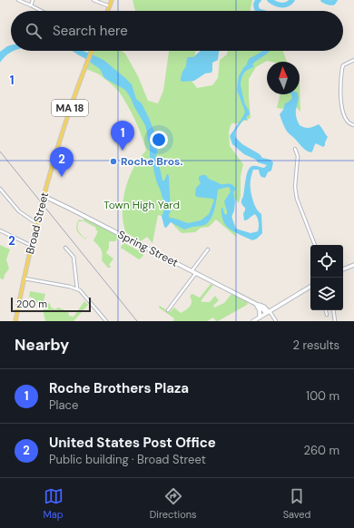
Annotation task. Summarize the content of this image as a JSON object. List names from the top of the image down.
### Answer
{
  "streets": {
    "main road": ["MA 18", "Broad Street"],
    "street": ["Spring Street"]
  },
  "crossings": [
    ["Broad Street", "Spring Street"]
  ],
  "parks": ["Town High Yard"],
  "places": ["Roche Bros."],
  "scale_bar": "200 m",
  "north": "top",
  "page": {
    "search": "Search here",
    "pins": ["1", "2"],
    "scale": "200 m",
    "heading": ["Nearby", "2 results"],
    "list": [
      {
        "mark": "1",
        "name": "Roche Brothers Plaza",
        "note": "Place",
        "value": "100 m"
      },
      {
        "mark": "2",
        "name": "United States Post Office",
        "note": "Public building · Broad Street",
        "value": "260 m"
      }
    ],
    "nav": ["Map", "Directions", "Saved"]
  },
  "grid": {
    "rows": ["1", "2"]
  }
}
